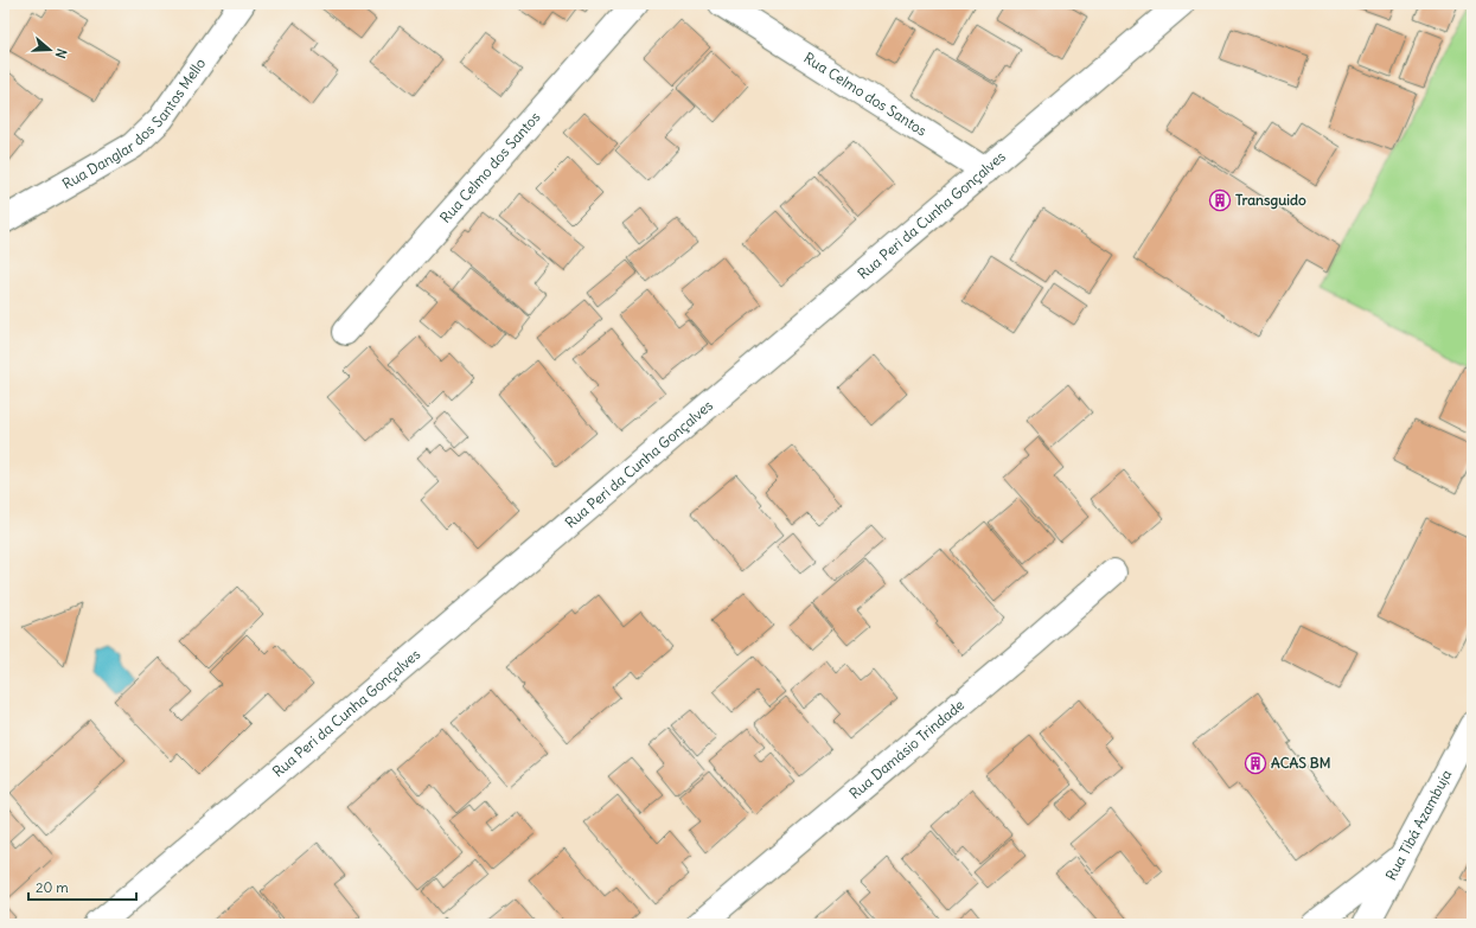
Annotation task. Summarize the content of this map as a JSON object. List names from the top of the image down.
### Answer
{
  "streets": {
    "street": [
      "Rua Celmo dos Santos",
      "Rua Danglar dos Santos Mello",
      "Rua Peri da Cunha Gonçalves",
      "Rua Damásio Trindade",
      "Rua Tibá Azambuja"
    ]
  },
  "crossings": [
    ["Rua Celmo dos Santos", "Rua Peri da Cunha Gonçalves"]
  ],
  "places": {
    "building": ["Transguido", "ACAS BM"]
  },
  "scale_bar": "20 m",
  "north": "right"
}
